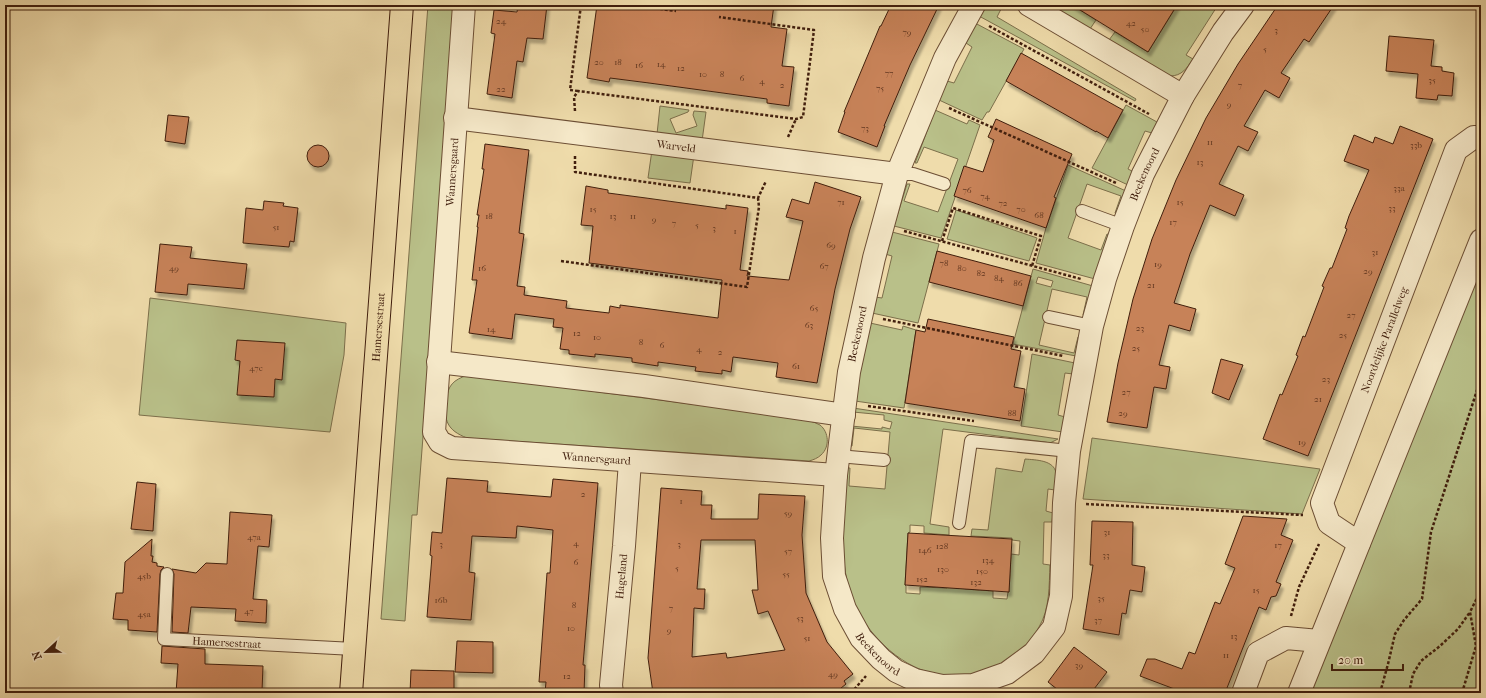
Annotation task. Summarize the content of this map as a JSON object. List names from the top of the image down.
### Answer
{
  "streets": {
    "main road": ["Hamersestraat"],
    "street": [
      "Warveld",
      "Wannersgaard",
      "Beekenoord",
      "Noordelijke Parallelweg",
      "Hageland"
    ]
  },
  "crossings": [
    ["Warveld", "Wannersgaard"],
    ["Warveld", "Beekenoord"],
    ["Wannersgaard", "Beekenoord"],
    ["Wannersgaard", "Hageland"]
  ],
  "house_numbers": [
    "24",
    "42",
    "50",
    "3",
    "79",
    "5",
    "20",
    "18",
    "14",
    "16",
    "12",
    "77",
    "10",
    "8",
    "6",
    "35",
    "4",
    "2",
    "7",
    "75",
    "22",
    "9",
    "73",
    "11",
    "33b",
    "13",
    "33a",
    "76",
    "74",
    "71",
    "15",
    "72",
    "33",
    "15",
    "70",
    "68",
    "18",
    "13",
    "11",
    "9",
    "17",
    "7",
    "5",
    "51",
    "3",
    "1",
    "69",
    "31",
    "78",
    "19",
    "67",
    "49",
    "16",
    "80",
    "29",
    "82",
    "84",
    "86",
    "21",
    "65",
    "27",
    "63",
    "23",
    "14",
    "12",
    "25",
    "10",
    "8",
    "6",
    "25",
    "4",
    "2",
    "61",
    "47c",
    "23",
    "27",
    "21",
    "88",
    "29",
    "19",
    "2",
    "1",
    "59",
    "31",
    "47a",
    "4",
    "3",
    "3",
    "17",
    "128",
    "146",
    "57",
    "33",
    "134",
    "6",
    "5",
    "130",
    "150",
    "55",
    "45b",
    "152",
    "132",
    "15",
    "35",
    "16b",
    "8",
    "7",
    "47",
    "45a",
    "53",
    "37",
    "10",
    "9",
    "13",
    "51",
    "11",
    "39",
    "49",
    "12"
  ],
  "scale_bar": "20 m",
  "north": "left"
}
